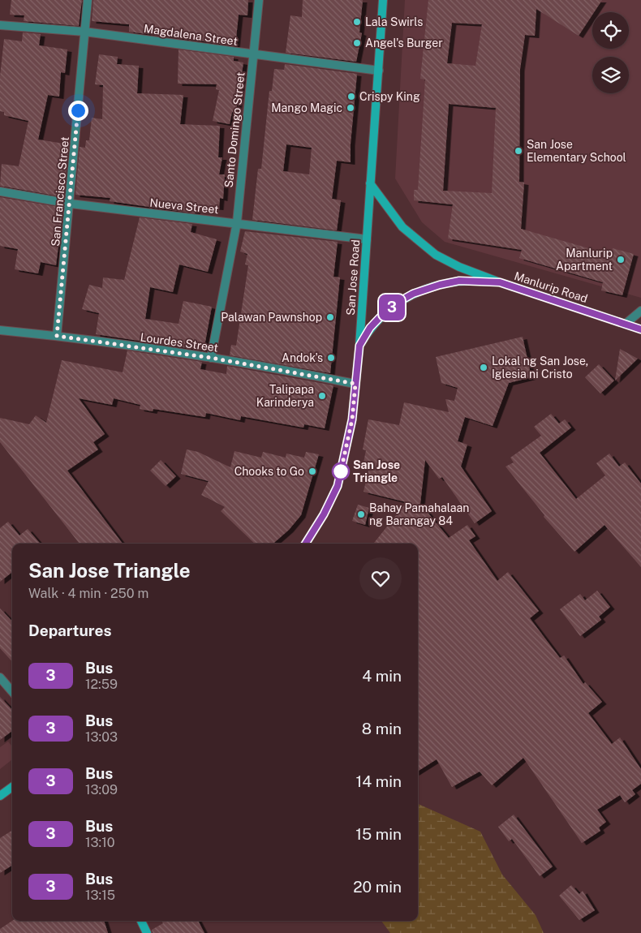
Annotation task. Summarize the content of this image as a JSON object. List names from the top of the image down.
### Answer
{
  "streets": {
    "main road": ["San Jose Road", "Manlurip Road"],
    "street": [
      "Magdalena Street",
      "Santo Domingo Street",
      "San Francisco Street",
      "Nueva Street",
      "Lourdes Street"
    ]
  },
  "crossings": [
    ["Magdalena Street", "Santo Domingo Street"],
    ["Magdalena Street", "San Francisco Street"],
    ["Magdalena Street", "San Jose Road"],
    ["Santo Domingo Street", "Nueva Street"],
    ["Santo Domingo Street", "Lourdes Street"],
    ["San Francisco Street", "Nueva Street"],
    ["San Francisco Street", "Lourdes Street"],
    ["Nueva Street", "San Jose Road"],
    ["San Jose Road", "Manlurip Road"],
    ["San Jose Road", "Lourdes Street"]
  ],
  "places": [
    "Lala Swirls",
    "Angel's Burger",
    "Crispy King",
    "Mango Magic",
    "San Jose Elementary School",
    "Manlurip Apartment",
    "Palawan Pawnshop",
    "Andok's",
    "Lokal ng San Jose, Iglesia ni Cristo",
    "Talipapa Karinderya",
    "Chooks to Go",
    "San Jose Triangle",
    "Bahay Pamahalaan ng Barangay 84"
  ],
  "lines": ["bus line 3"],
  "page": {
    "on_map": "3",
    "heading": [
      ["San Jose Triangle", "Walk · 4 min · 250 m"],
      "Departures"
    ],
    "list": [
      {
        "mark": "3",
        "name": "Bus",
        "note": "12:59",
        "value": "4 min"
      },
      {
        "mark": "3",
        "name": "Bus",
        "note": "13:03",
        "value": "8 min"
      },
      {
        "mark": "3",
        "name": "Bus",
        "note": "13:09",
        "value": "14 min"
      },
      {
        "mark": "3",
        "name": "Bus",
        "note": "13:10",
        "value": "15 min"
      },
      {
        "mark": "3",
        "name": "Bus",
        "note": "13:15",
        "value": "20 min"
      }
    ]
  }
}
